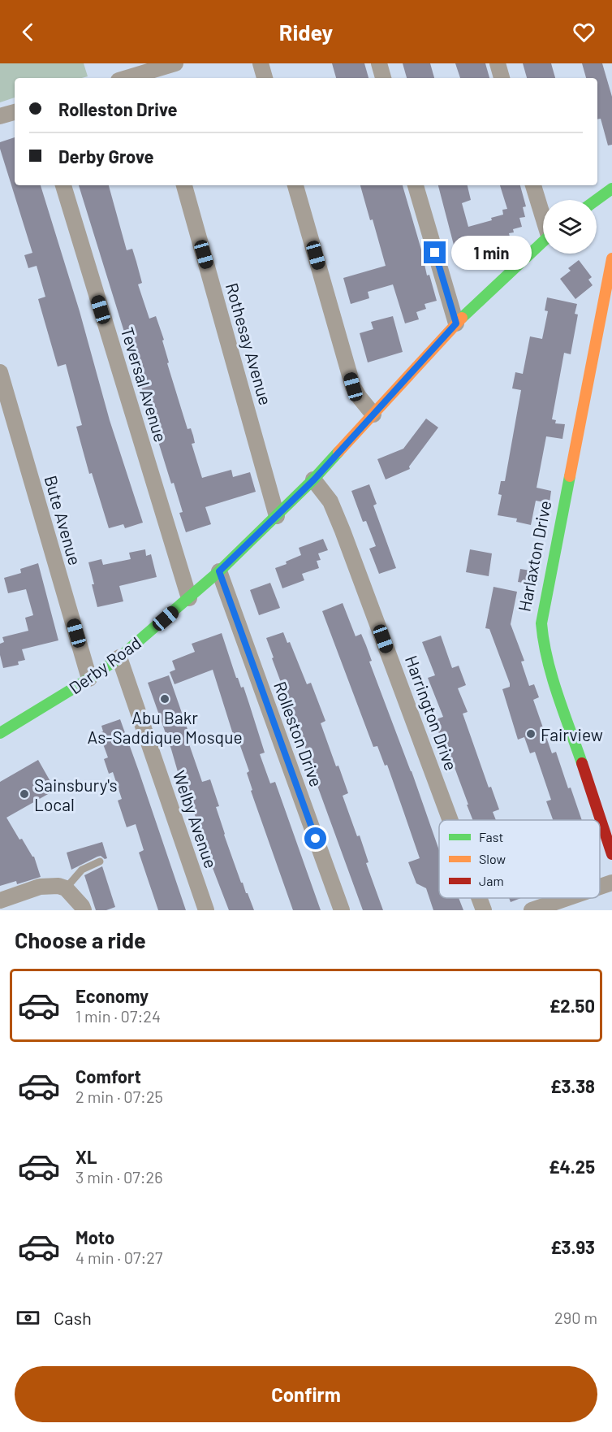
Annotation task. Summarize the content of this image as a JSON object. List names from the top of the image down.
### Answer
{
  "streets": {
    "main road": ["Harlaxton Drive", "Derby Road"],
    "street": [
      "Rothesay Avenue",
      "Teversal Avenue",
      "Bute Avenue",
      "Harrington Drive",
      "Rolleston Drive",
      "Welby Avenue"
    ]
  },
  "crossings": [
    ["Rothesay Avenue", "Derby Road"],
    ["Teversal Avenue", "Derby Road"],
    ["Bute Avenue", "Derby Road"],
    ["Derby Road", "Harrington Drive"],
    ["Derby Road", "Rolleston Drive"],
    ["Derby Road", "Welby Avenue"]
  ],
  "places": ["Abu Bakr As-Saddique Mosque", "Fairview", "Sainsbury's Local"],
  "legend": ["Fast", "Slow", "Jam"],
  "page": {
    "header": "Ridey",
    "banner": ["Rolleston Drive", "Derby Grove"],
    "bubble": "1 min",
    "heading": "Choose a ride",
    "list": [
      {
        "name": "Economy",
        "note": "1 min · 07:24",
        "value": "£2.50"
      },
      {
        "name": "Comfort",
        "note": "2 min · 07:25",
        "value": "£3.38"
      },
      {
        "name": "XL",
        "note": "3 min · 07:26",
        "value": "£4.25"
      },
      {
        "name": "Moto",
        "note": "4 min · 07:27",
        "value": "£3.93"
      }
    ],
    "pay": ["Cash", "290 m"],
    "buttons": "Confirm"
  }
}
